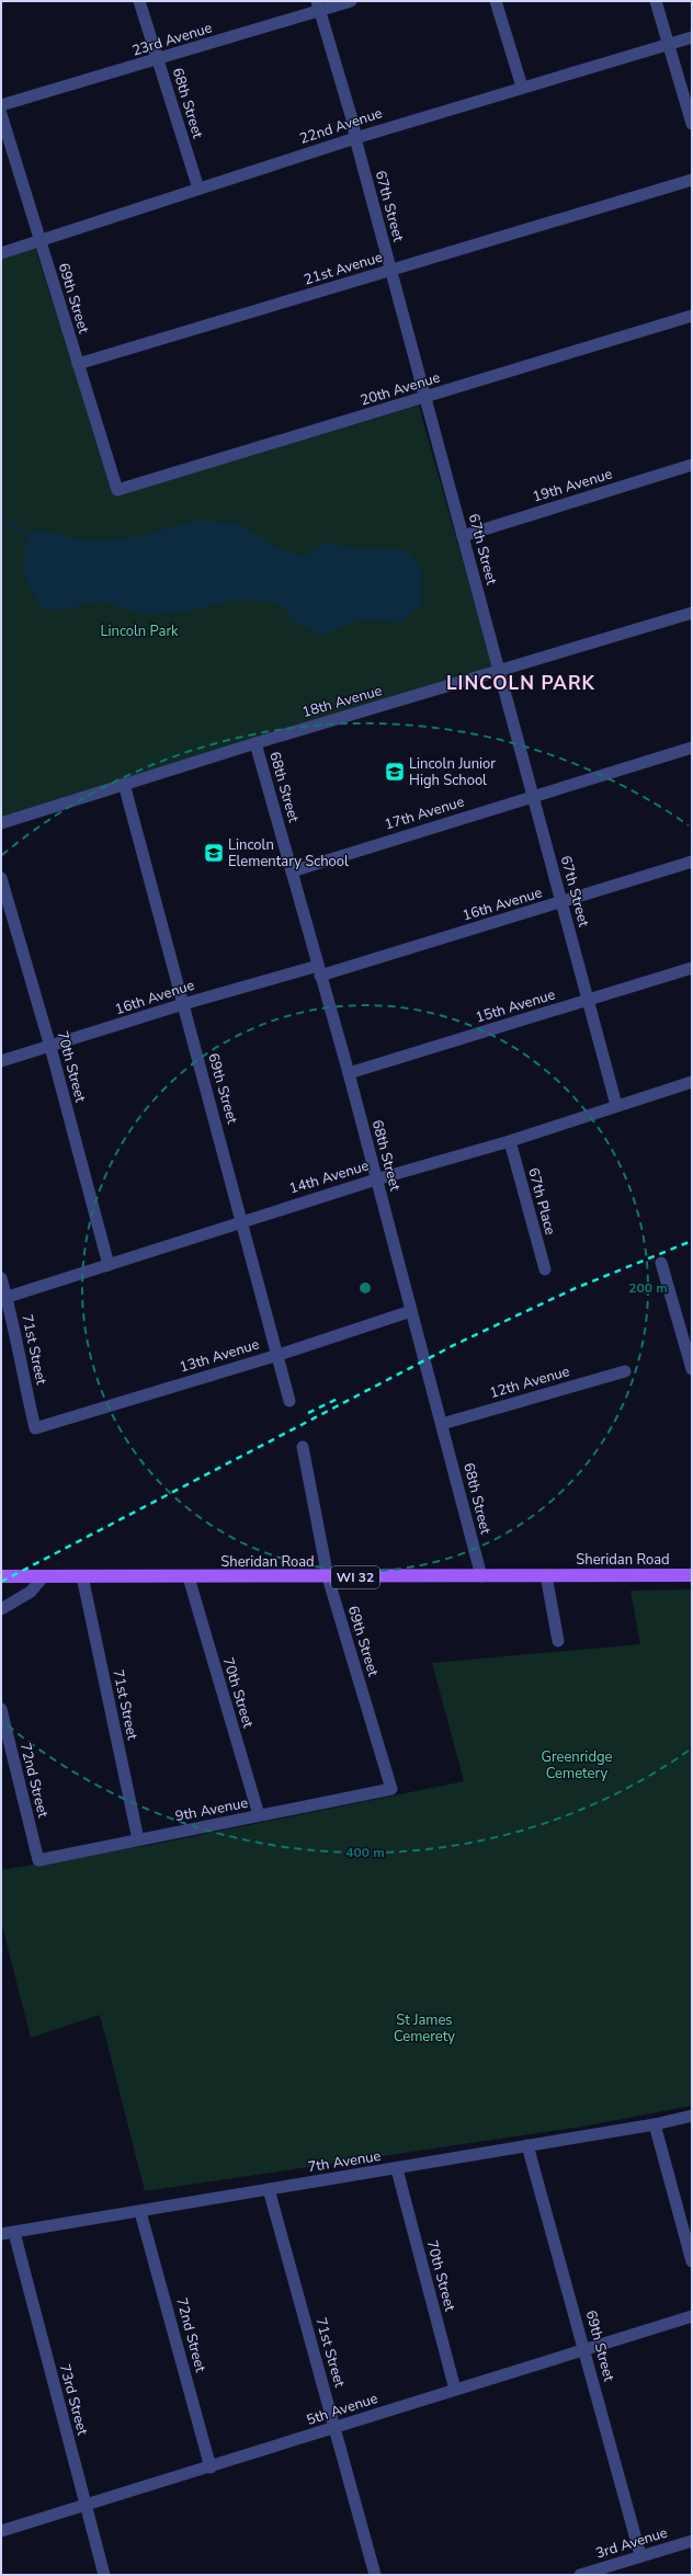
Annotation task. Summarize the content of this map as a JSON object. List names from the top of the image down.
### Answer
{
  "streets": {
    "main road": ["Sheridan Road", "WI 32"],
    "street": [
      "23rd Avenue",
      "68th Street",
      "22nd Avenue",
      "67th Street",
      "21st Avenue",
      "69th Street",
      "20th Avenue",
      "19th Avenue",
      "18th Avenue",
      "17th Avenue",
      "16th Avenue",
      "15th Avenue",
      "70th Street",
      "14th Avenue",
      "67th Place",
      "71st Street",
      "13th Avenue",
      "12th Avenue",
      "72nd Street",
      "9th Avenue",
      "7th Avenue",
      "73rd Street",
      "5th Avenue",
      "3rd Avenue"
    ]
  },
  "crossings": [
    ["23rd Avenue", "68th Street"],
    ["23rd Avenue", "67th Street"],
    ["68th Street", "22nd Avenue"],
    ["68th Street", "18th Avenue"],
    ["68th Street", "17th Avenue"],
    ["68th Street", "16th Avenue"],
    ["68th Street", "15th Avenue"],
    ["68th Street", "14th Avenue"],
    ["68th Street", "13th Avenue"],
    ["68th Street", "12th Avenue"],
    ["68th Street", "Sheridan Road"],
    ["22nd Avenue", "67th Street"],
    ["22nd Avenue", "69th Street"],
    ["67th Street", "21st Avenue"],
    ["67th Street", "20th Avenue"],
    ["67th Street", "19th Avenue"],
    ["67th Street", "18th Avenue"],
    ["67th Street", "17th Avenue"],
    ["67th Street", "16th Avenue"],
    ["67th Street", "15th Avenue"],
    ["67th Street", "14th Avenue"],
    ["21st Avenue", "69th Street"],
    ["69th Street", "20th Avenue"],
    ["69th Street", "18th Avenue"],
    ["69th Street", "16th Avenue"],
    ["69th Street", "14th Avenue"],
    ["69th Street", "13th Avenue"],
    ["69th Street", "Sheridan Road"],
    ["69th Street", "9th Avenue"],
    ["69th Street", "7th Avenue"],
    ["69th Street", "5th Avenue"],
    ["69th Street", "3rd Avenue"],
    ["16th Avenue", "70th Street"],
    ["70th Street", "14th Avenue"],
    ["70th Street", "Sheridan Road"],
    ["70th Street", "9th Avenue"],
    ["70th Street", "7th Avenue"],
    ["70th Street", "5th Avenue"],
    ["14th Avenue", "67th Place"],
    ["14th Avenue", "71st Street"],
    ["71st Street", "13th Avenue"],
    ["71st Street", "Sheridan Road"],
    ["71st Street", "9th Avenue"],
    ["71st Street", "7th Avenue"],
    ["71st Street", "5th Avenue"],
    ["72nd Street", "9th Avenue"],
    ["72nd Street", "7th Avenue"],
    ["72nd Street", "5th Avenue"],
    ["7th Avenue", "73rd Street"],
    ["73rd Street", "5th Avenue"]
  ],
  "districts": ["LINCOLN PARK"],
  "parks": ["Lincoln Park", "Greenridge Cemetery", "St James Cemerety"],
  "places": {
    "school or university": ["Lincoln Junior High School", "Lincoln Elementary School"]
  },
  "rings": ["200 m", "400 m"]
}
